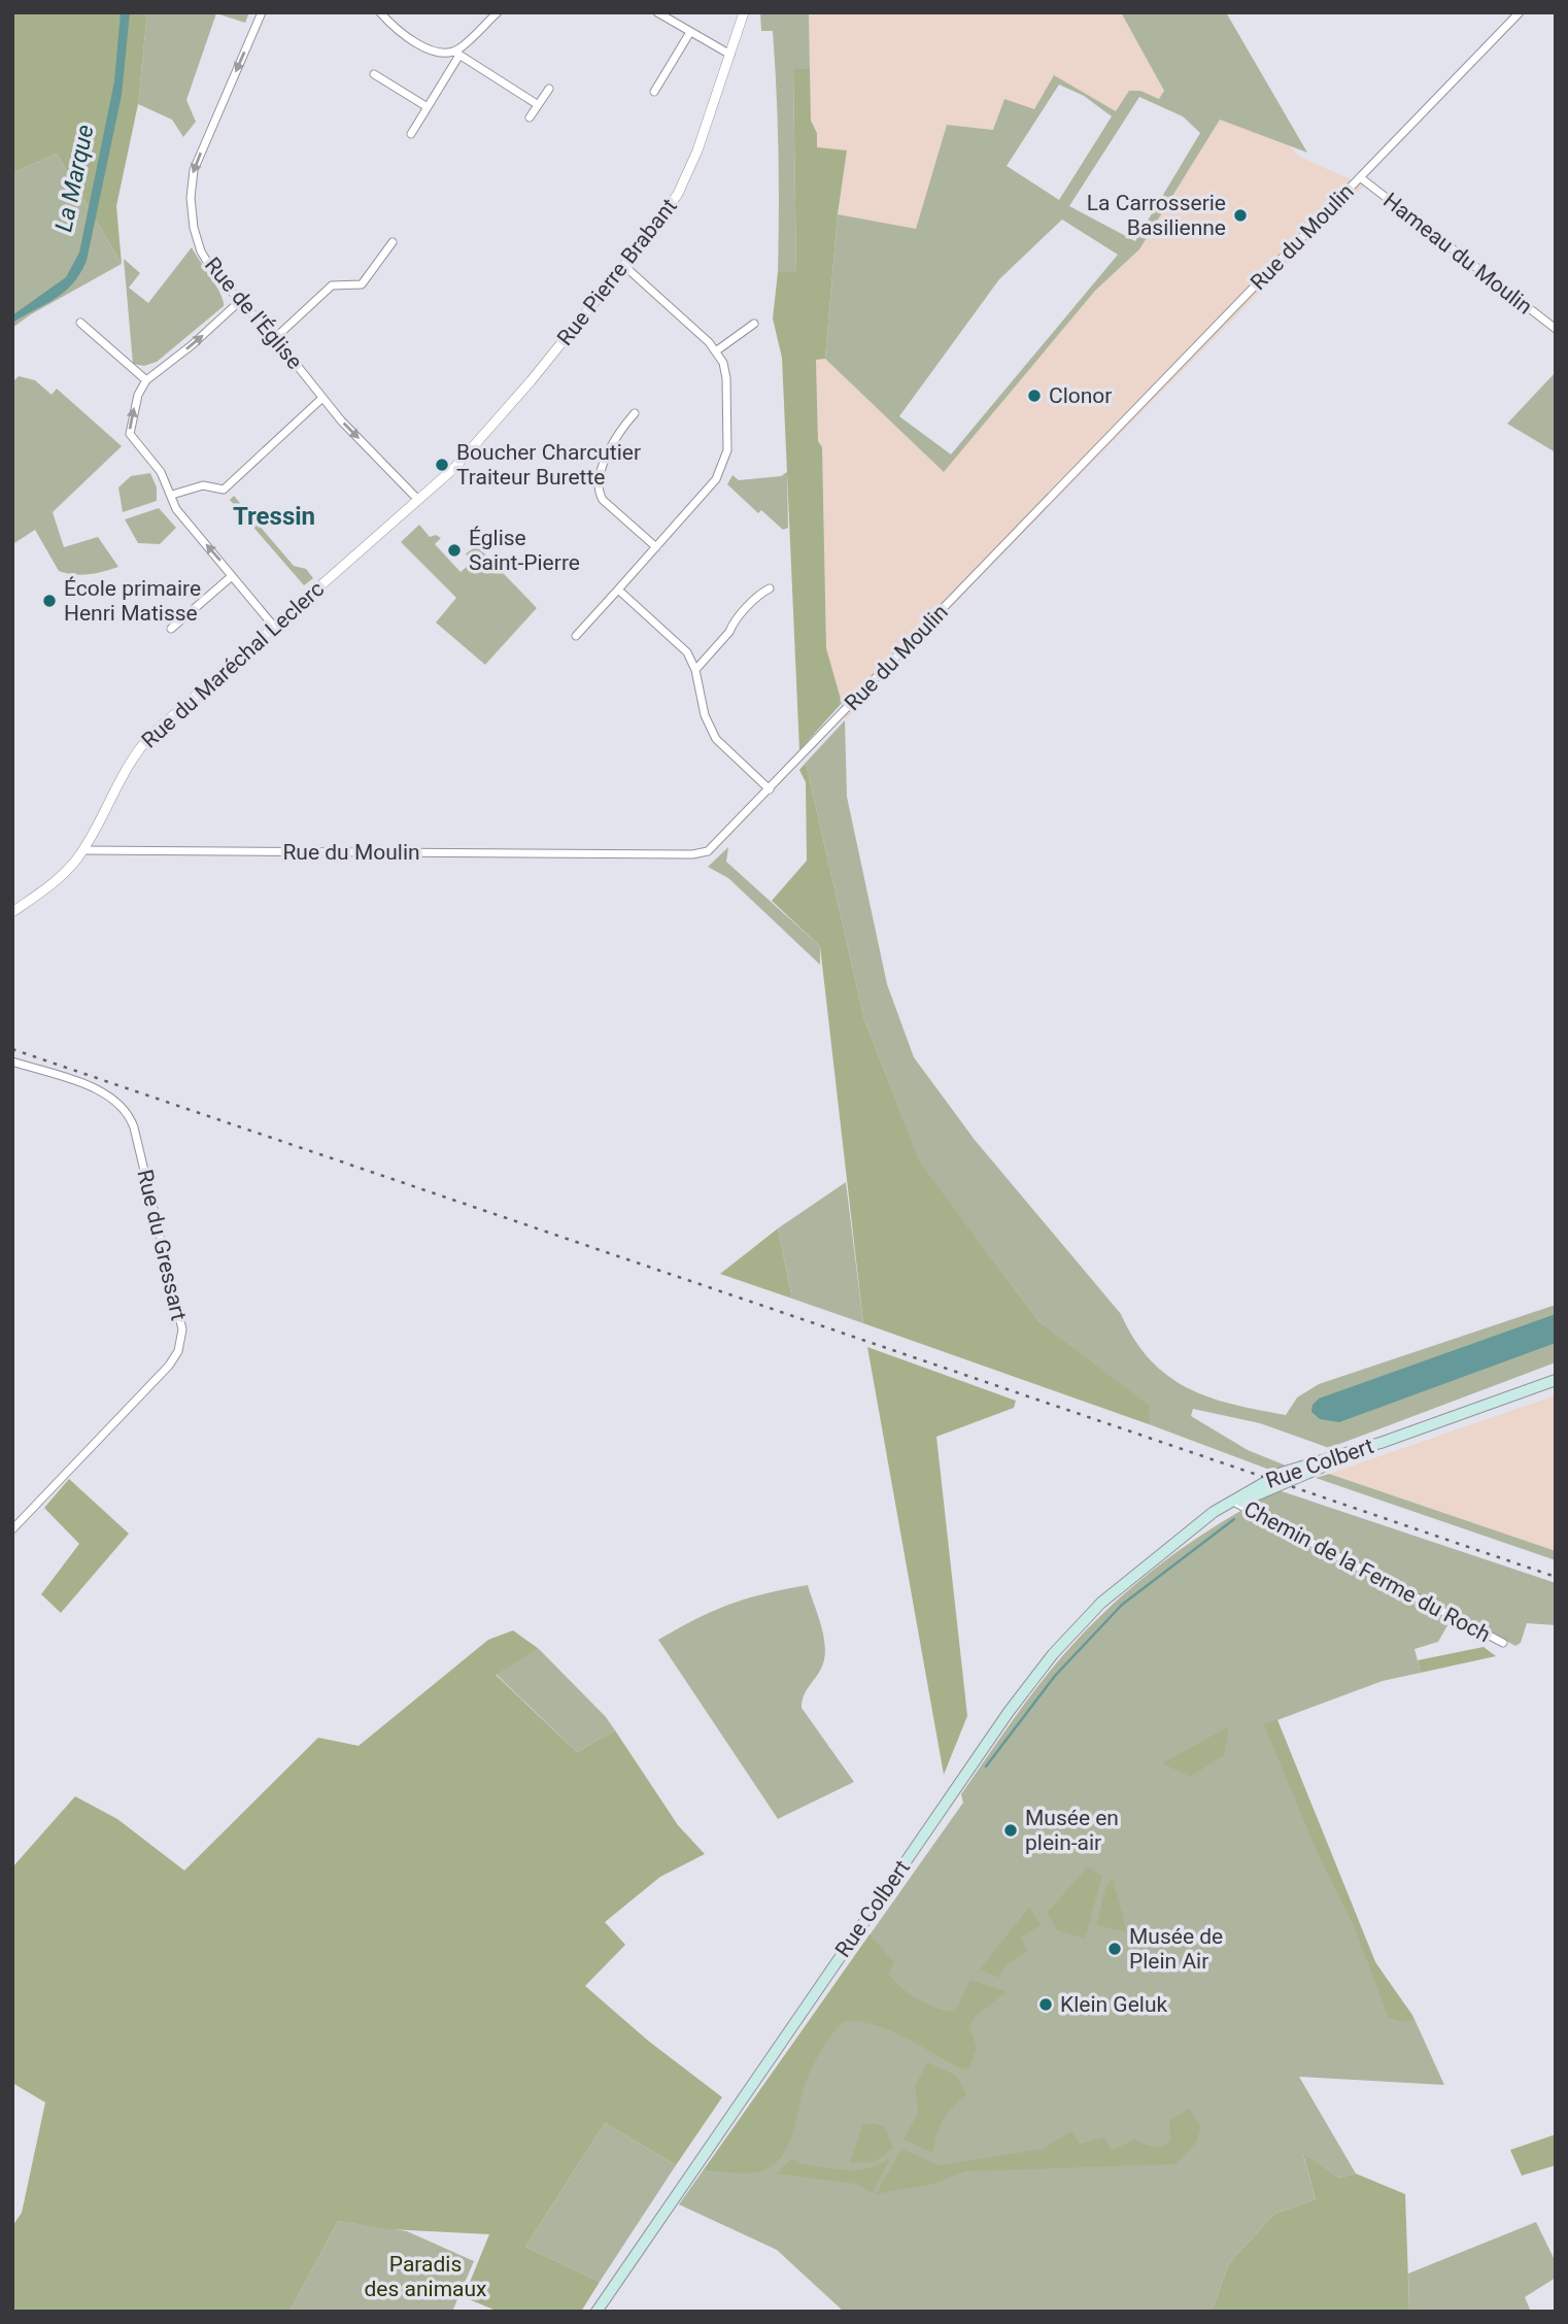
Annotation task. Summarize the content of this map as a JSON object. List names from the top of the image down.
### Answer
{
  "streets": {
    "main road": ["Rue Colbert"],
    "street": [
      "Rue du Moulin",
      "Hameau du Moulin",
      "Rue Pierre Brabant",
      "Rue de l'Église",
      "Rue du Maréchal Leclerc",
      "Rue du Gressart",
      "Chemin de la Ferme du Roch"
    ]
  },
  "crossings": [
    ["Rue du Moulin", "Hameau du Moulin"],
    ["Rue du Moulin", "Rue du Maréchal Leclerc"],
    ["Rue Pierre Brabant", "Rue de l'Église"],
    ["Rue Pierre Brabant", "Rue du Maréchal Leclerc"],
    ["Rue de l'Église", "Rue du Maréchal Leclerc"],
    ["Rue Colbert", "Chemin de la Ferme du Roch"]
  ],
  "one_way": ["Rue de l'Église"],
  "districts": ["Tressin"],
  "water": ["La Marque"],
  "parks": ["Paradis des animaux"],
  "places": [
    "La Carrosserie Basilienne",
    "Clonor",
    "Boucher Charcutier Traiteur Burette",
    "Église Saint-Pierre",
    "École primaire Henri Matisse",
    "Musée en plein-air",
    "Musée de Plein Air",
    "Klein Geluk"
  ]
}
